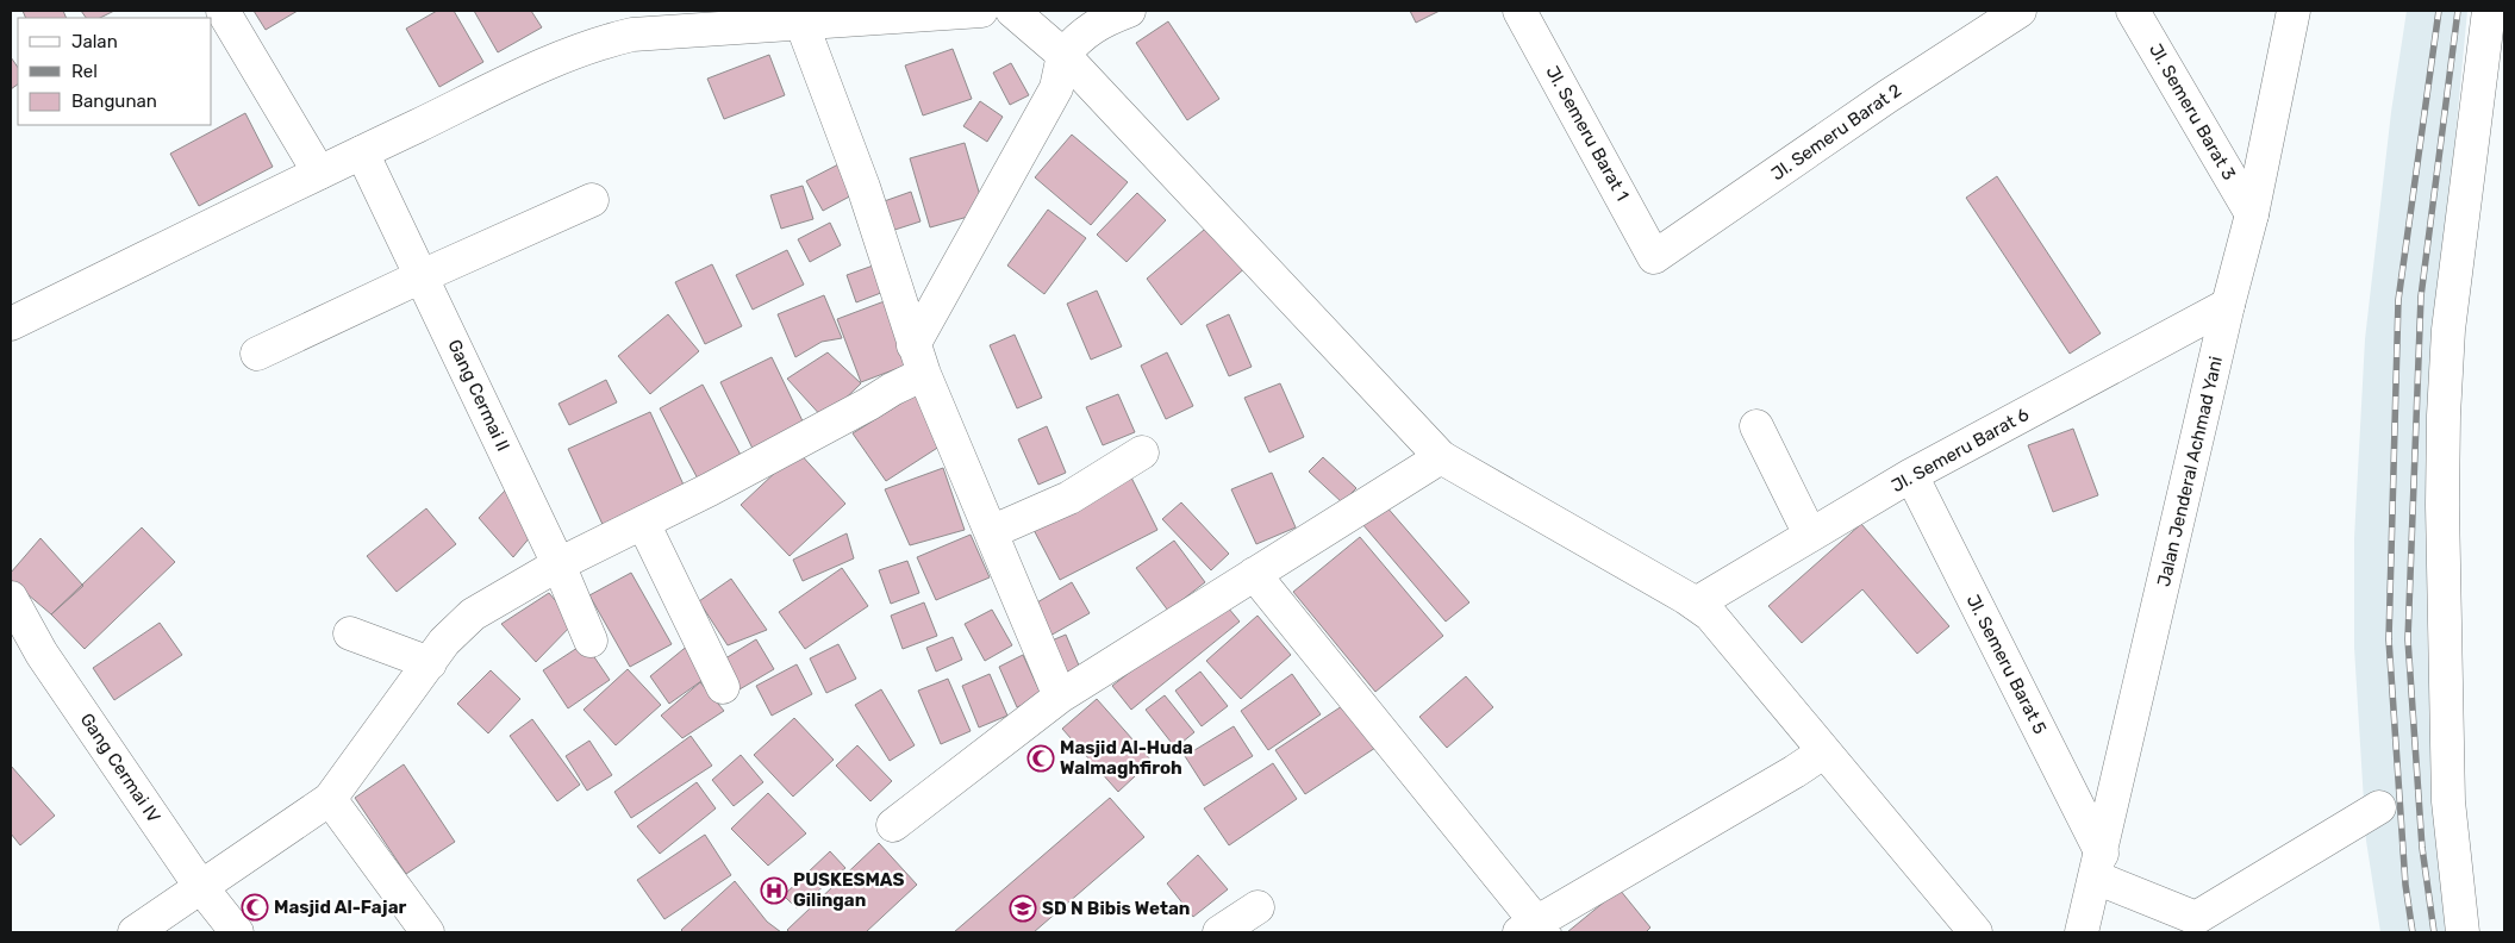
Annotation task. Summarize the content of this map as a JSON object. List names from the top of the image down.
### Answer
{
  "streets": {
    "street": [
      "Jl. Semeru Barat 3",
      "Jl. Semeru Barat 2",
      "Jl. Semeru Barat 1",
      "Gang Cermai II",
      "Jl. Semeru Barat 6",
      "Jalan Jenderal Achmad Yani",
      "Jl. Semeru Barat 5",
      "Gang Cermai IV"
    ]
  },
  "crossings": [
    ["Jl. Semeru Barat 3", "Jalan Jenderal Achmad Yani"],
    ["Jl. Semeru Barat 2", "Jl. Semeru Barat 1"],
    ["Jl. Semeru Barat 6", "Jalan Jenderal Achmad Yani"],
    ["Jl. Semeru Barat 6", "Jl. Semeru Barat 5"],
    ["Jalan Jenderal Achmad Yani", "Jl. Semeru Barat 5"]
  ],
  "places": {
    "mosque": ["Masjid Al-Huda Walmaghfiroh", "Masjid Al-Fajar"],
    "hospital": ["PUSKESMAS Gilingan"],
    "school or university": ["SD N Bibis Wetan"]
  },
  "legend": ["Jalan", "Rel", "Bangunan"]
}
